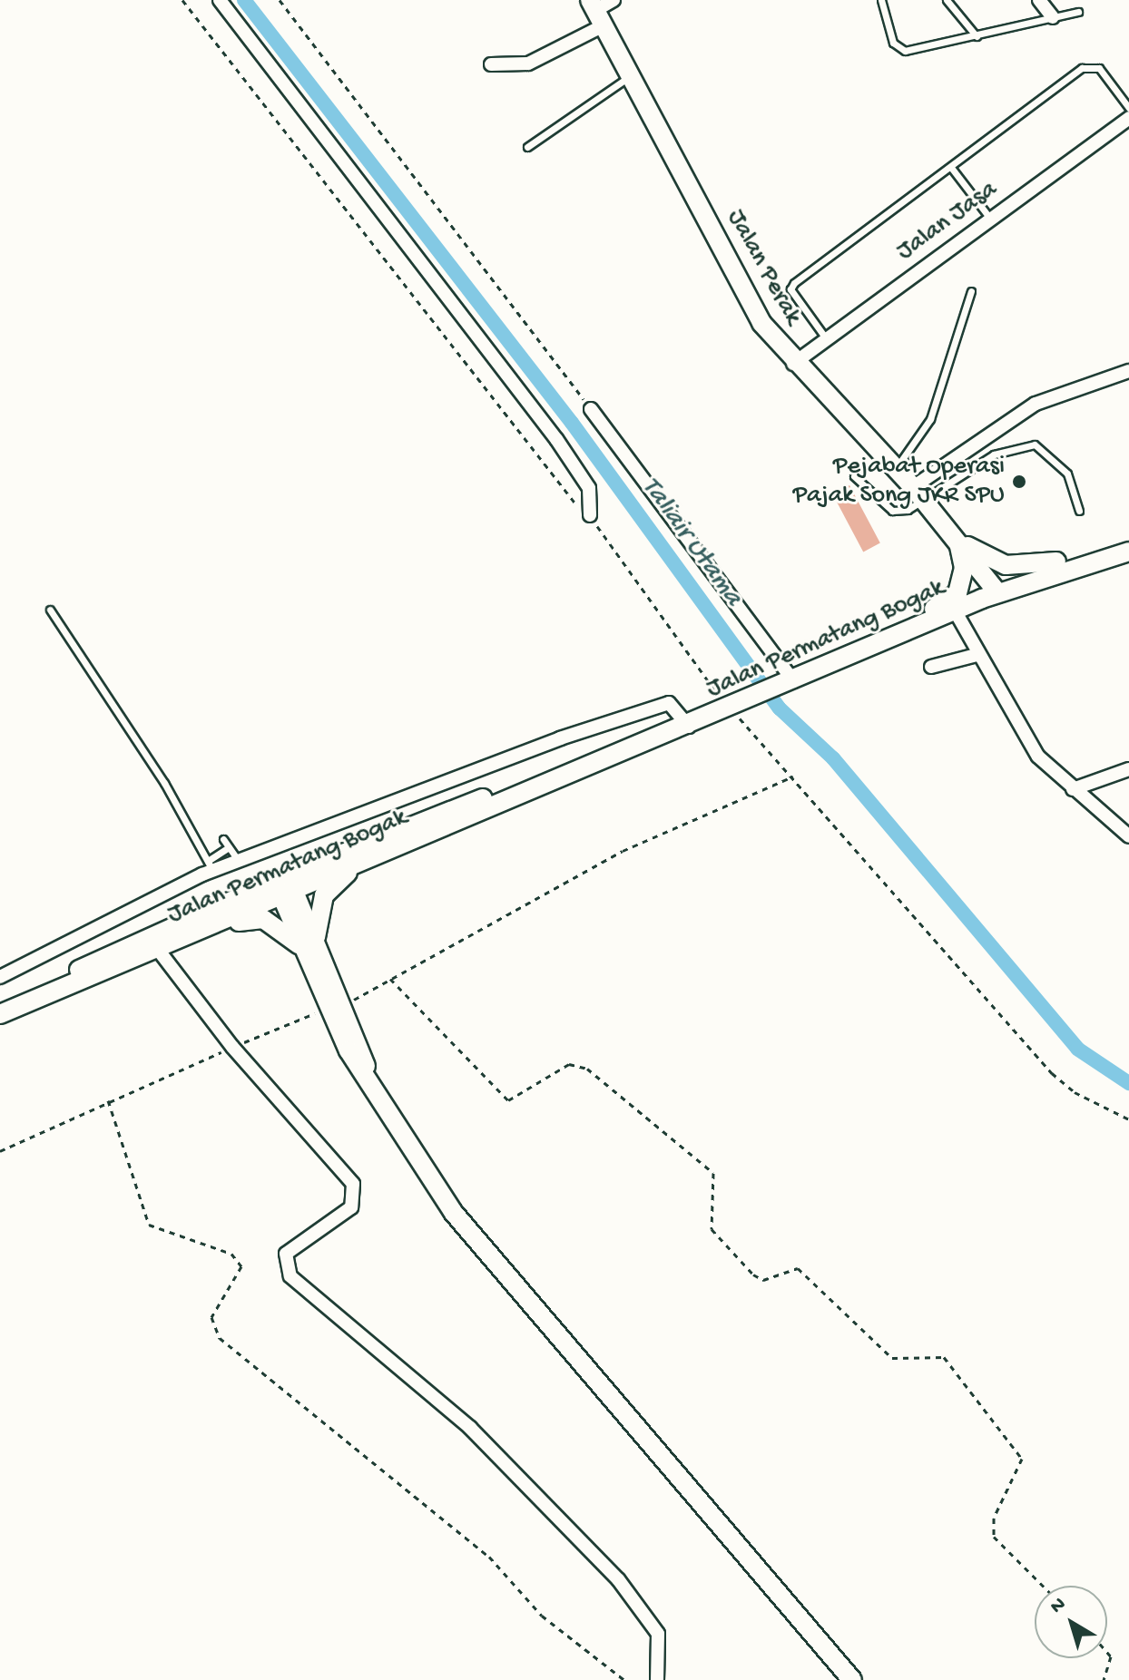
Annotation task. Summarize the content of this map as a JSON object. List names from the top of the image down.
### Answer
{
  "streets": {
    "street": ["Jalan Jasa", "Jalan Perak", "Jalan Permatang Bogak"]
  },
  "crossings": [
    ["Jalan Jasa", "Jalan Perak"],
    ["Jalan Perak", "Jalan Permatang Bogak"]
  ],
  "water": ["Taliair Utama"],
  "places": ["Pejabat Operasi Pajak Song JKR SPU"],
  "north": "top left"
}
